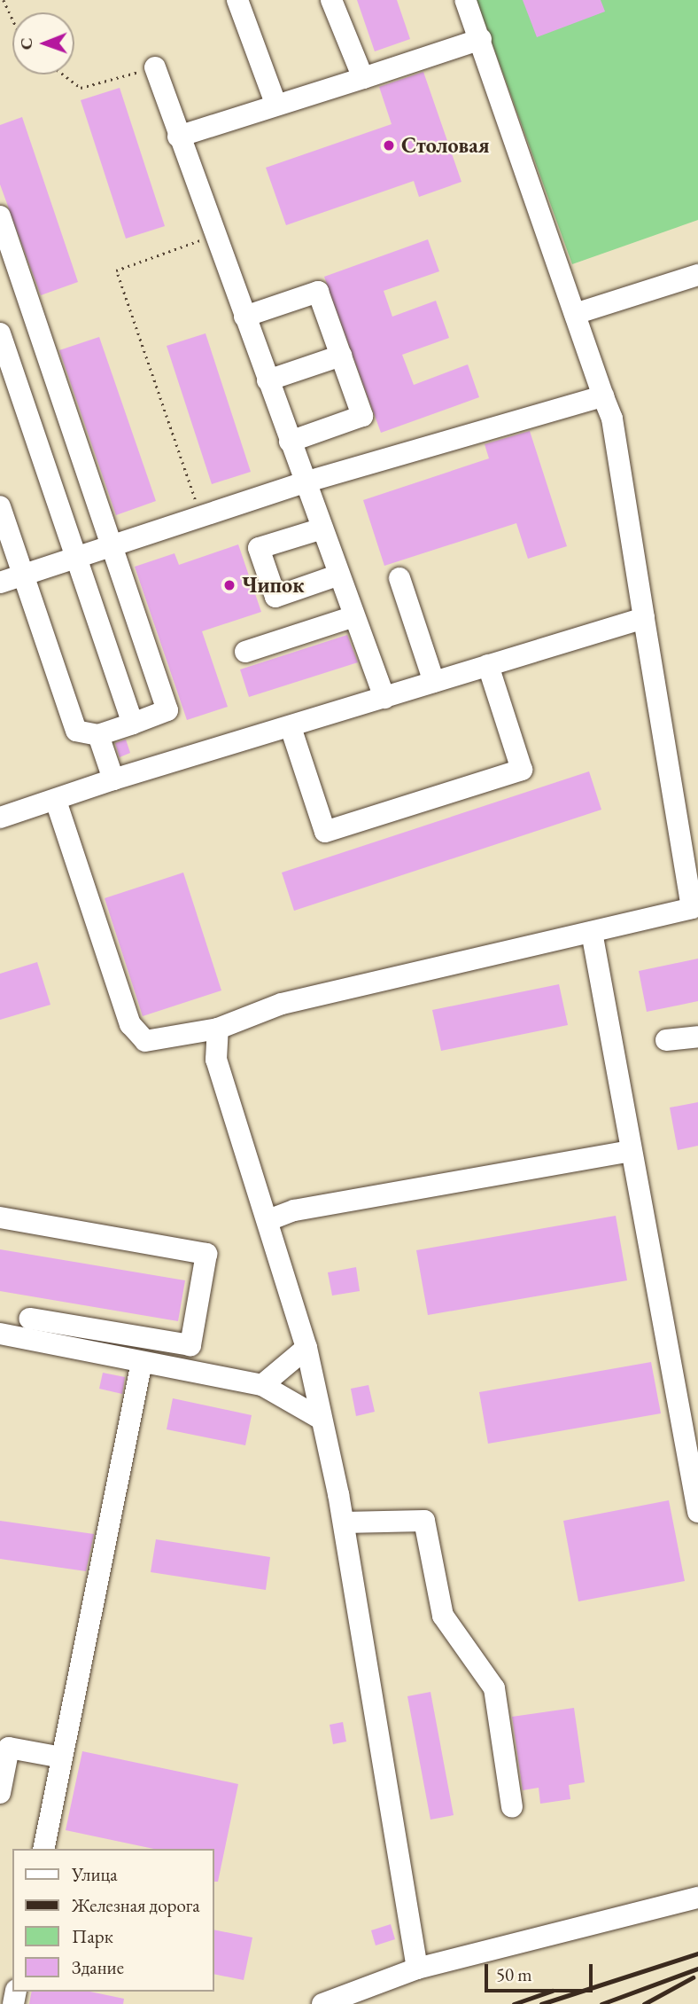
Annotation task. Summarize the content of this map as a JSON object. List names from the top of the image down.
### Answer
{
  "places": ["Столовая", "Чипок"],
  "legend": [
    "Улица",
    "Железная дорога",
    "Парк",
    "Здание"
  ],
  "scale_bar": "50 m",
  "north": "left"
}
